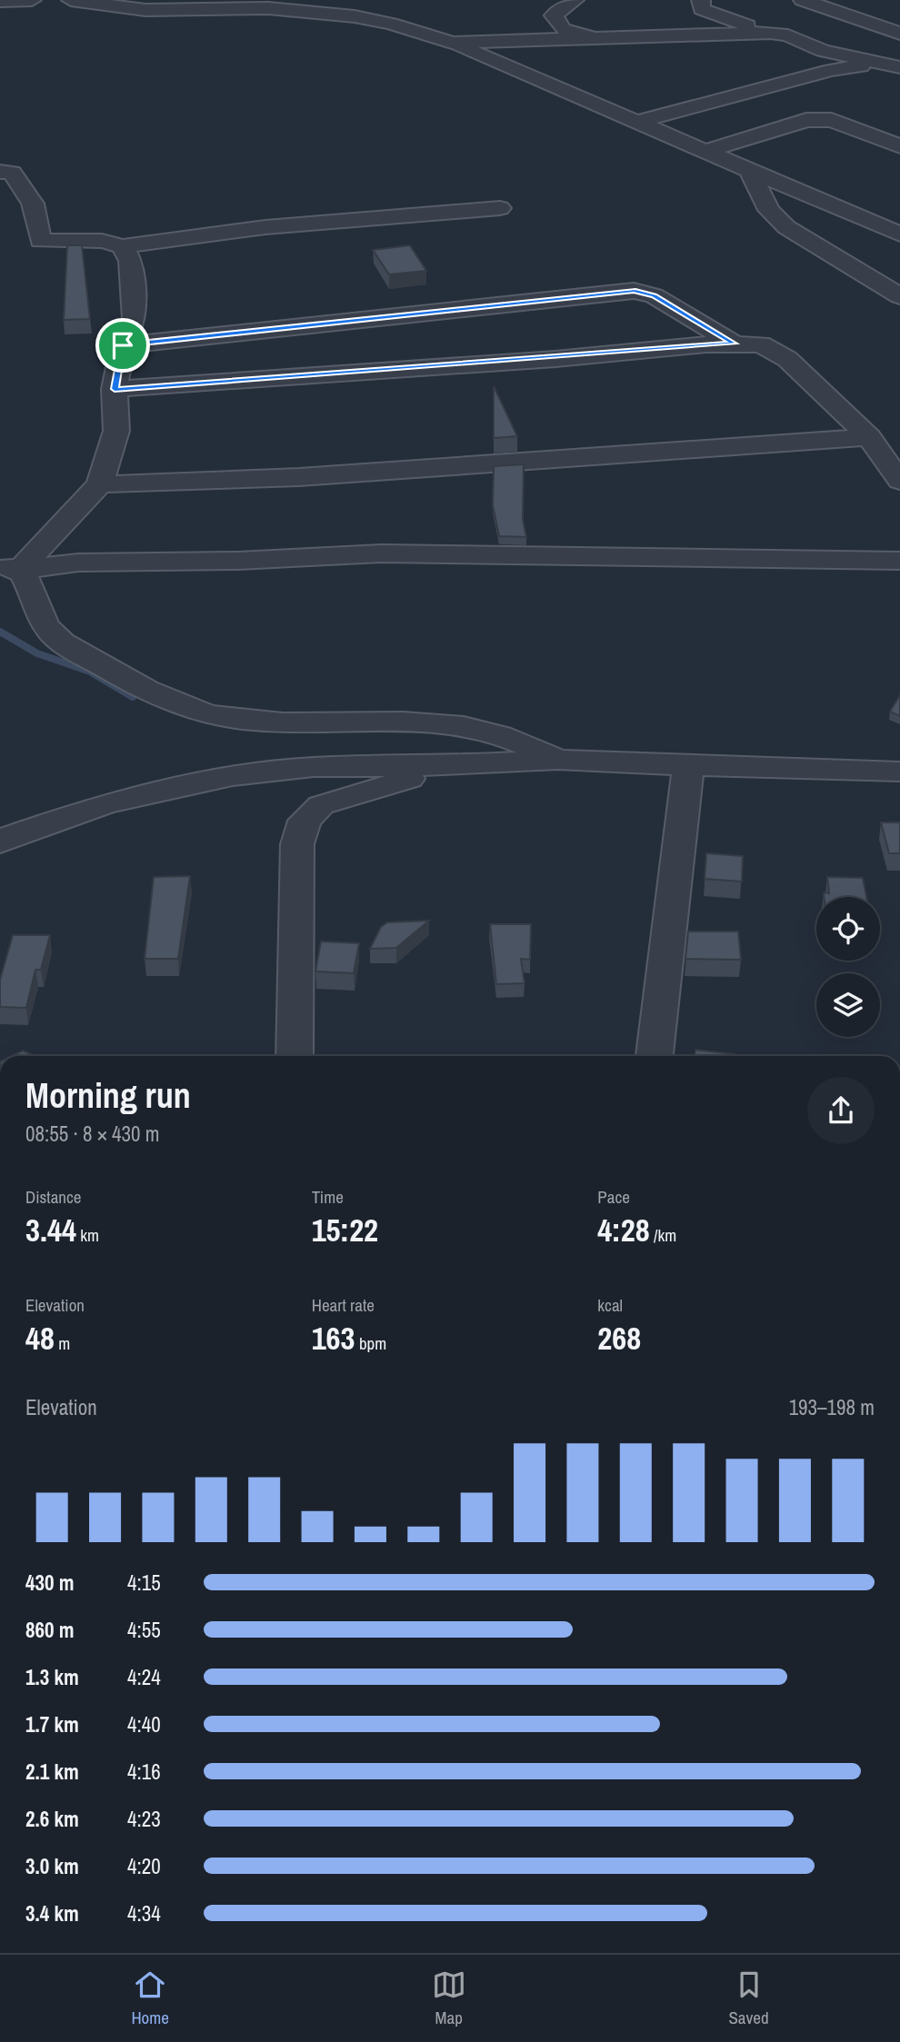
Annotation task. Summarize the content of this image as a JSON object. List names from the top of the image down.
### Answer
{
  "page": {
    "heading": ["Morning run", "08:55 · 8 × 430 m"],
    "stats": [
      ["Distance", "3.44 km"],
      ["Time", "15:22"],
      ["Pace", "4:28 /km"],
      ["Elevation", "48 m"],
      ["Heart rate", "163 bpm"],
      ["kcal", "268"]
    ],
    "chart": ["Elevation", "193–198 m"],
    "list": [
      {
        "name": "430 m",
        "note": "4:15"
      },
      {
        "name": "860 m",
        "note": "4:55"
      },
      {
        "name": "1.3 km",
        "note": "4:24"
      },
      {
        "name": "1.7 km",
        "note": "4:40"
      },
      {
        "name": "2.1 km",
        "note": "4:16"
      },
      {
        "name": "2.6 km",
        "note": "4:23"
      },
      {
        "name": "3.0 km",
        "note": "4:20"
      },
      {
        "name": "3.4 km",
        "note": "4:34"
      }
    ],
    "tabs": ["Home", "Map", "Saved"]
  }
}
